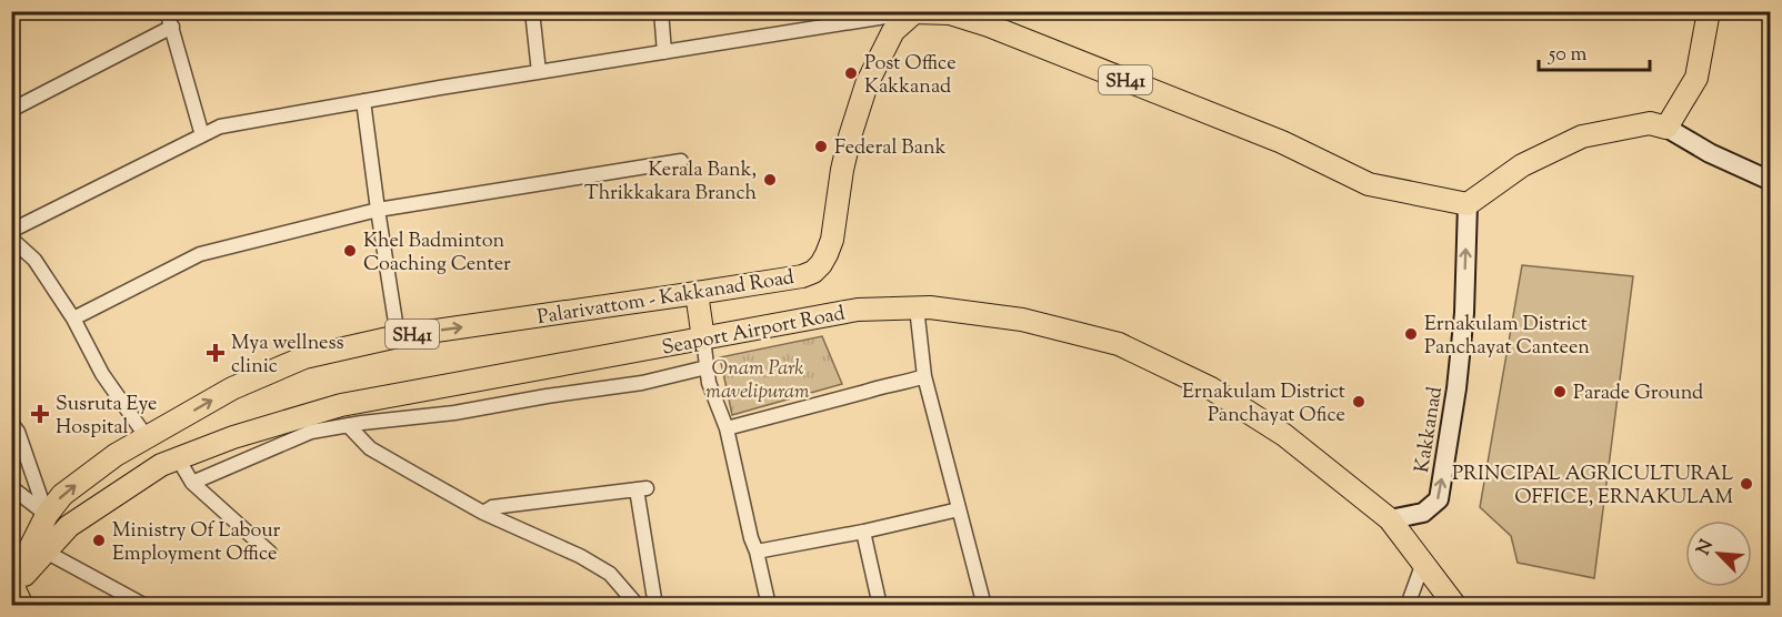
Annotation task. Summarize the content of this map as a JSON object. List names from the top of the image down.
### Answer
{
  "streets": {
    "main road": [
      "SH41",
      "Palarivattom - Kakkanad Road",
      "Seaport Airport Road",
      "Kakkanad"
    ]
  },
  "crossings": [
    ["SH41", "Palarivattom - Kakkanad Road"],
    ["SH41", "Kakkanad"],
    ["Palarivattom - Kakkanad Road", "Seaport Airport Road"],
    ["Seaport Airport Road", "Kakkanad"]
  ],
  "one_way": ["Palarivattom - Kakkanad Road", "Kakkanad"],
  "parks": ["Onam Park mavelipuram"],
  "places": {
    "other": [
      "Post Office Kakkanad",
      "Federal Bank",
      "Kerala Bank, Thrikkakara Branch",
      "Khel Badminton Coaching Center",
      "Ernakulam District Panchayat Canteen",
      "Parade Ground",
      "Ernakulam District Panchayat Ofice",
      "PRINCIPAL AGRICULTURAL OFFICE, ERNAKULAM",
      "Ministry Of Labour Employment Office"
    ],
    "health": ["Mya wellness clinic", "Susruta Eye Hospital"]
  },
  "scale_bar": "50 m",
  "north": "top left"
}
